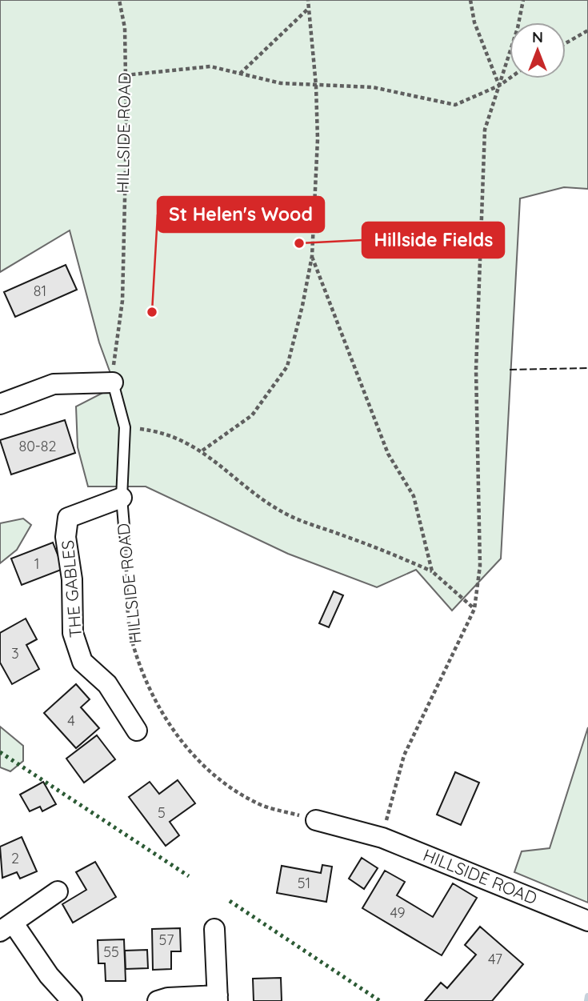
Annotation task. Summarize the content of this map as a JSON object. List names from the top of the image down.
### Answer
{
  "streets": {
    "street": ["HILLSIDE ROAD", "THE GABLES"]
  },
  "crossings": [
    ["HILLSIDE ROAD", "THE GABLES"]
  ],
  "places": ["Hillside Fields", "St Helen's Wood"],
  "house_numbers": [
    "81",
    "80-82",
    "1",
    "3",
    "4",
    "5",
    "2",
    "51",
    "49",
    "57",
    "55",
    "47"
  ],
  "north": "top"
}
